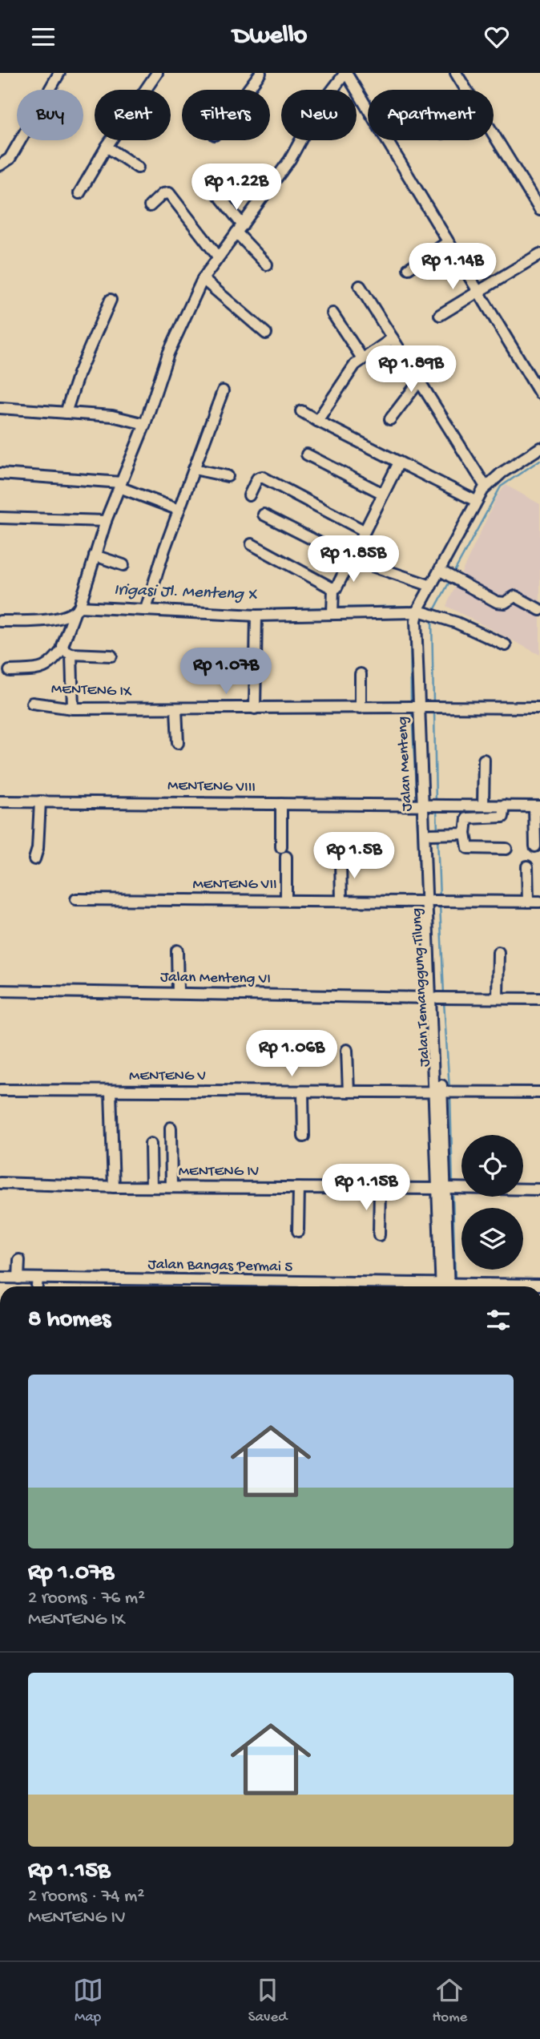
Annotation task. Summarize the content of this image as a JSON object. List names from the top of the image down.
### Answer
{
  "streets": {
    "street": [
      "MENTENG IX",
      "Jalan Menteng",
      "MENTENG VIII",
      "MENTENG VII",
      "Jalan Menteng VI",
      "Jalan Temanggung Tilung",
      "MENTENG V",
      "MENTENG IV",
      "Jalan Bangas Permai 5"
    ]
  },
  "crossings": [
    ["MENTENG IX", "Jalan Temanggung Tilung"],
    ["Jalan Menteng", "MENTENG VIII"],
    ["Jalan Menteng", "MENTENG VII"],
    ["Jalan Menteng", "Jalan Temanggung Tilung"],
    ["MENTENG VIII", "Jalan Temanggung Tilung"],
    ["MENTENG VII", "Jalan Temanggung Tilung"],
    ["Jalan Menteng VI", "Jalan Temanggung Tilung"],
    ["Jalan Temanggung Tilung", "MENTENG V"],
    ["Jalan Temanggung Tilung", "MENTENG IV"]
  ],
  "water": ["Irigasi Jl. Menteng X"],
  "page": {
    "header": "Dwello",
    "chip": [
      "Buy",
      "Rent",
      "Filters",
      "New",
      "Apartment"
    ],
    "price": [
      "Rp 1.22B",
      "Rp 1.14B",
      "Rp 1.89B",
      "Rp 1.85B",
      "Rp 1.07B",
      "Rp 1.5B",
      "Rp 1.06B",
      "Rp 1.15B"
    ],
    "heading": "8 homes",
    "list": [
      {
        "name": "Rp 1.07B",
        "note": "2 rooms · 76 m² · MENTENG IX"
      },
      {
        "name": "Rp 1.15B",
        "note": "2 rooms · 74 m² · MENTENG IV"
      }
    ],
    "tabs": ["Map", "Saved", "Home"]
  }
}
